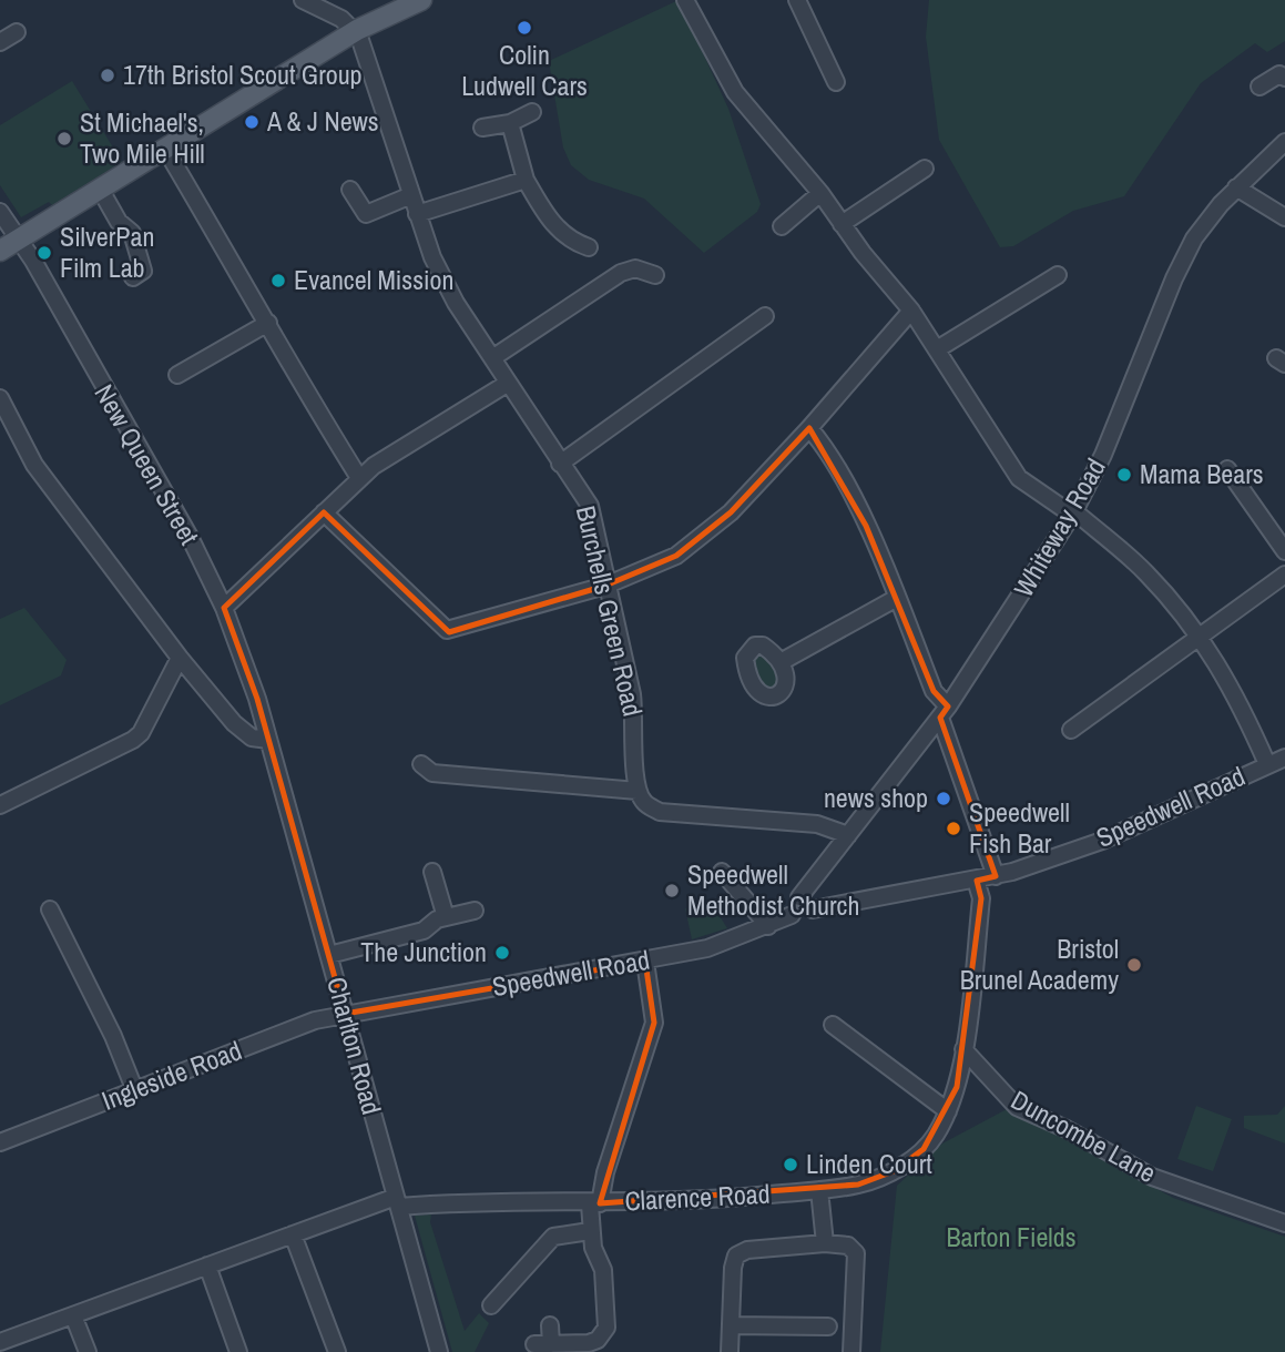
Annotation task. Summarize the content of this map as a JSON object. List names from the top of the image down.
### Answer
{
  "streets": {
    "street": [
      "New Queen Street",
      "Whiteway Road",
      "Burchells Green Road",
      "Speedwell Road",
      "Charlton Road",
      "Ingleside Road",
      "Duncombe Lane",
      "Clarence Road"
    ]
  },
  "crossings": [
    ["New Queen Street", "Charlton Road"],
    ["Whiteway Road", "Speedwell Road"],
    ["Speedwell Road", "Charlton Road"],
    ["Speedwell Road", "Ingleside Road"],
    ["Charlton Road", "Ingleside Road"],
    ["Charlton Road", "Clarence Road"],
    ["Duncombe Lane", "Clarence Road"]
  ],
  "parks": ["Barton Fields"],
  "places": [
    "Colin Ludwell Cars",
    "17th Bristol Scout Group",
    "A & J News",
    "St Michael's, Two Mile Hill",
    "SilverPan Film Lab",
    "Evancel Mission",
    "Mama Bears",
    "news shop",
    "Speedwell Fish Bar",
    "Speedwell Methodist Church",
    "The Junction",
    "Bristol Brunel Academy",
    "Linden Court"
  ]
}
